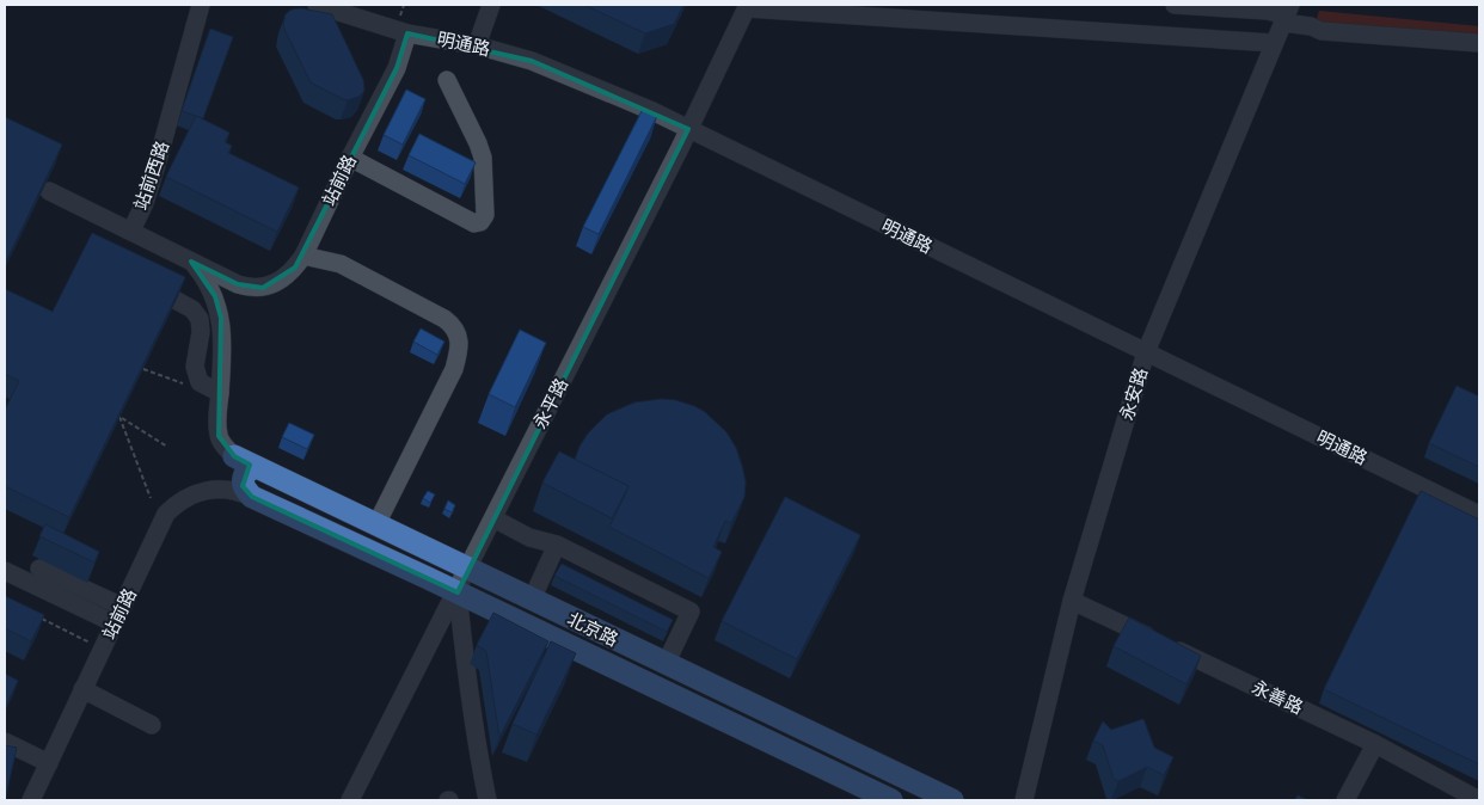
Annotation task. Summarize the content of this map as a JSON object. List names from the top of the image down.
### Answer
{
  "streets": {
    "main road": ["北京路"],
    "street": [
      "明通路",
      "站前西路",
      "站前路",
      "永安路",
      "永平路",
      "永善路"
    ]
  },
  "crossings": [
    ["明通路", "站前路"],
    ["明通路", "永安路"],
    ["明通路", "永平路"],
    ["站前西路", "站前路"],
    ["站前路", "北京路"],
    ["永安路", "永善路"],
    ["永平路", "北京路"]
  ]
}
